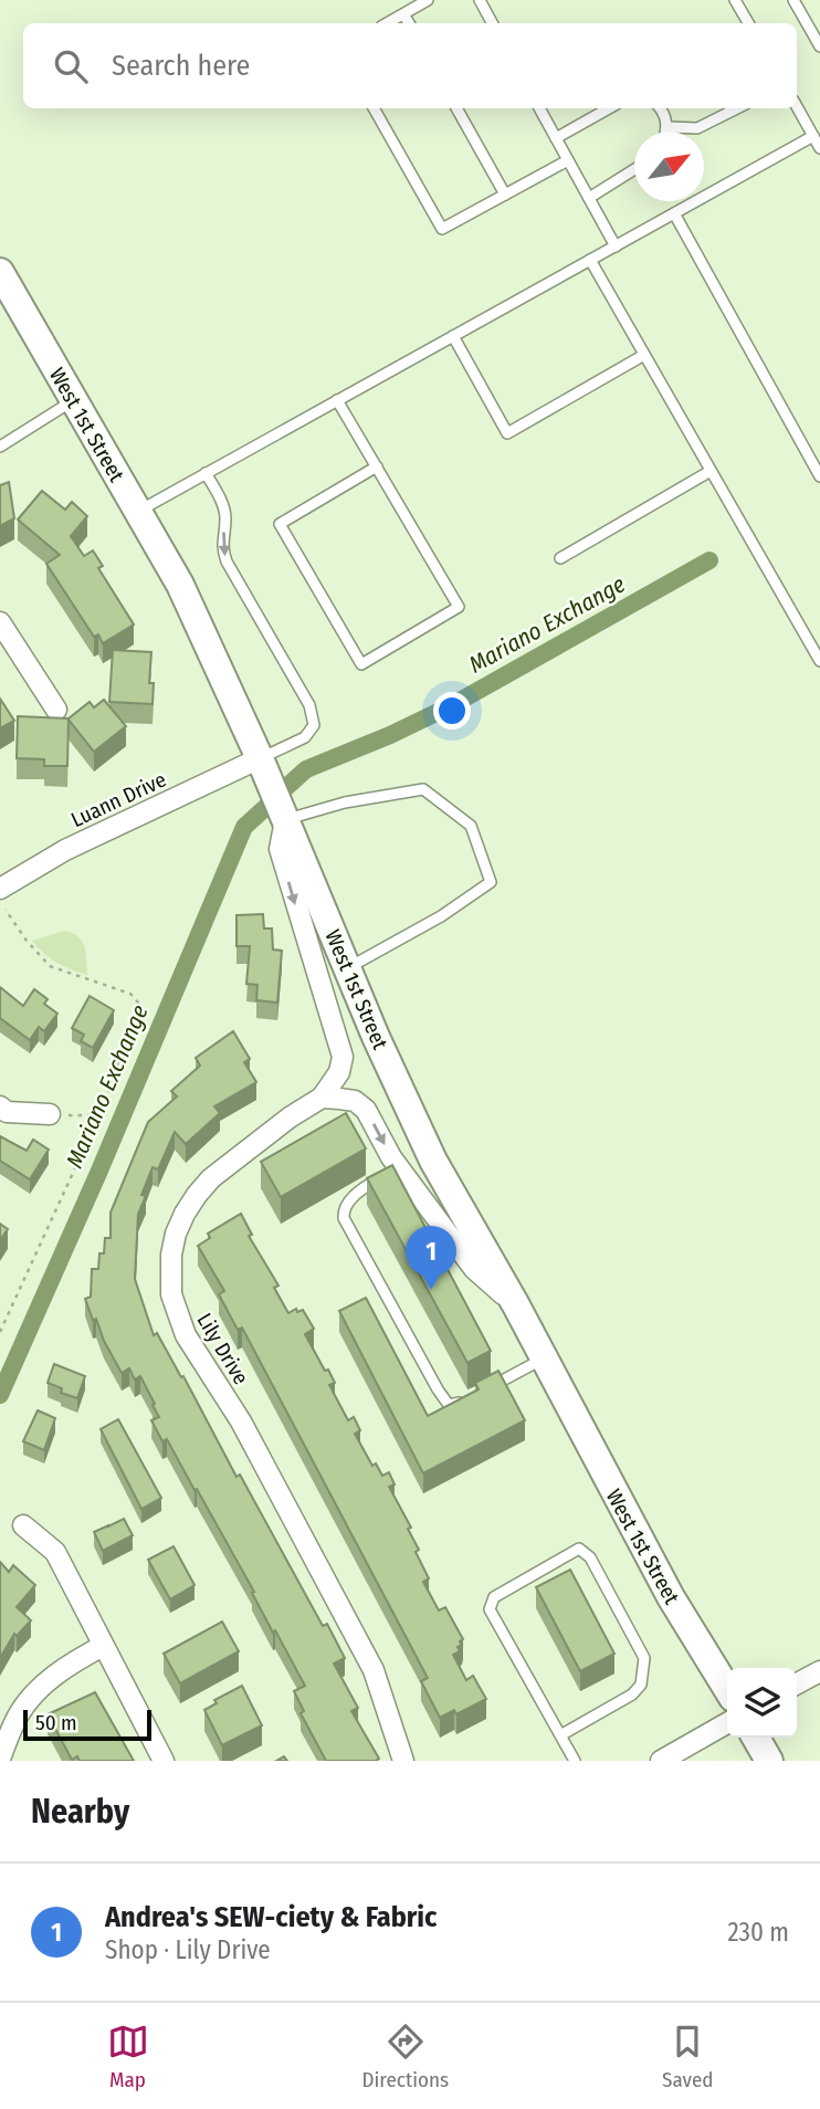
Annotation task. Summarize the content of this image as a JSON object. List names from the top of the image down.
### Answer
{
  "streets": {
    "main road": ["West 1st Street"],
    "street": ["Luann Drive", "Lily Drive"]
  },
  "crossings": [
    ["West 1st Street", "Luann Drive"]
  ],
  "water": ["Mariano Exchange"],
  "scale_bar": "50 m",
  "north": "top right",
  "page": {
    "search": "Search here",
    "pins": "1",
    "scale": "50 m",
    "heading": "Nearby",
    "list": [
      {
        "mark": "1",
        "name": "Andrea's SEW-ciety & Fabric",
        "note": "Shop · Lily Drive",
        "value": "230 m"
      }
    ],
    "nav": ["Map", "Directions", "Saved"]
  }
}
